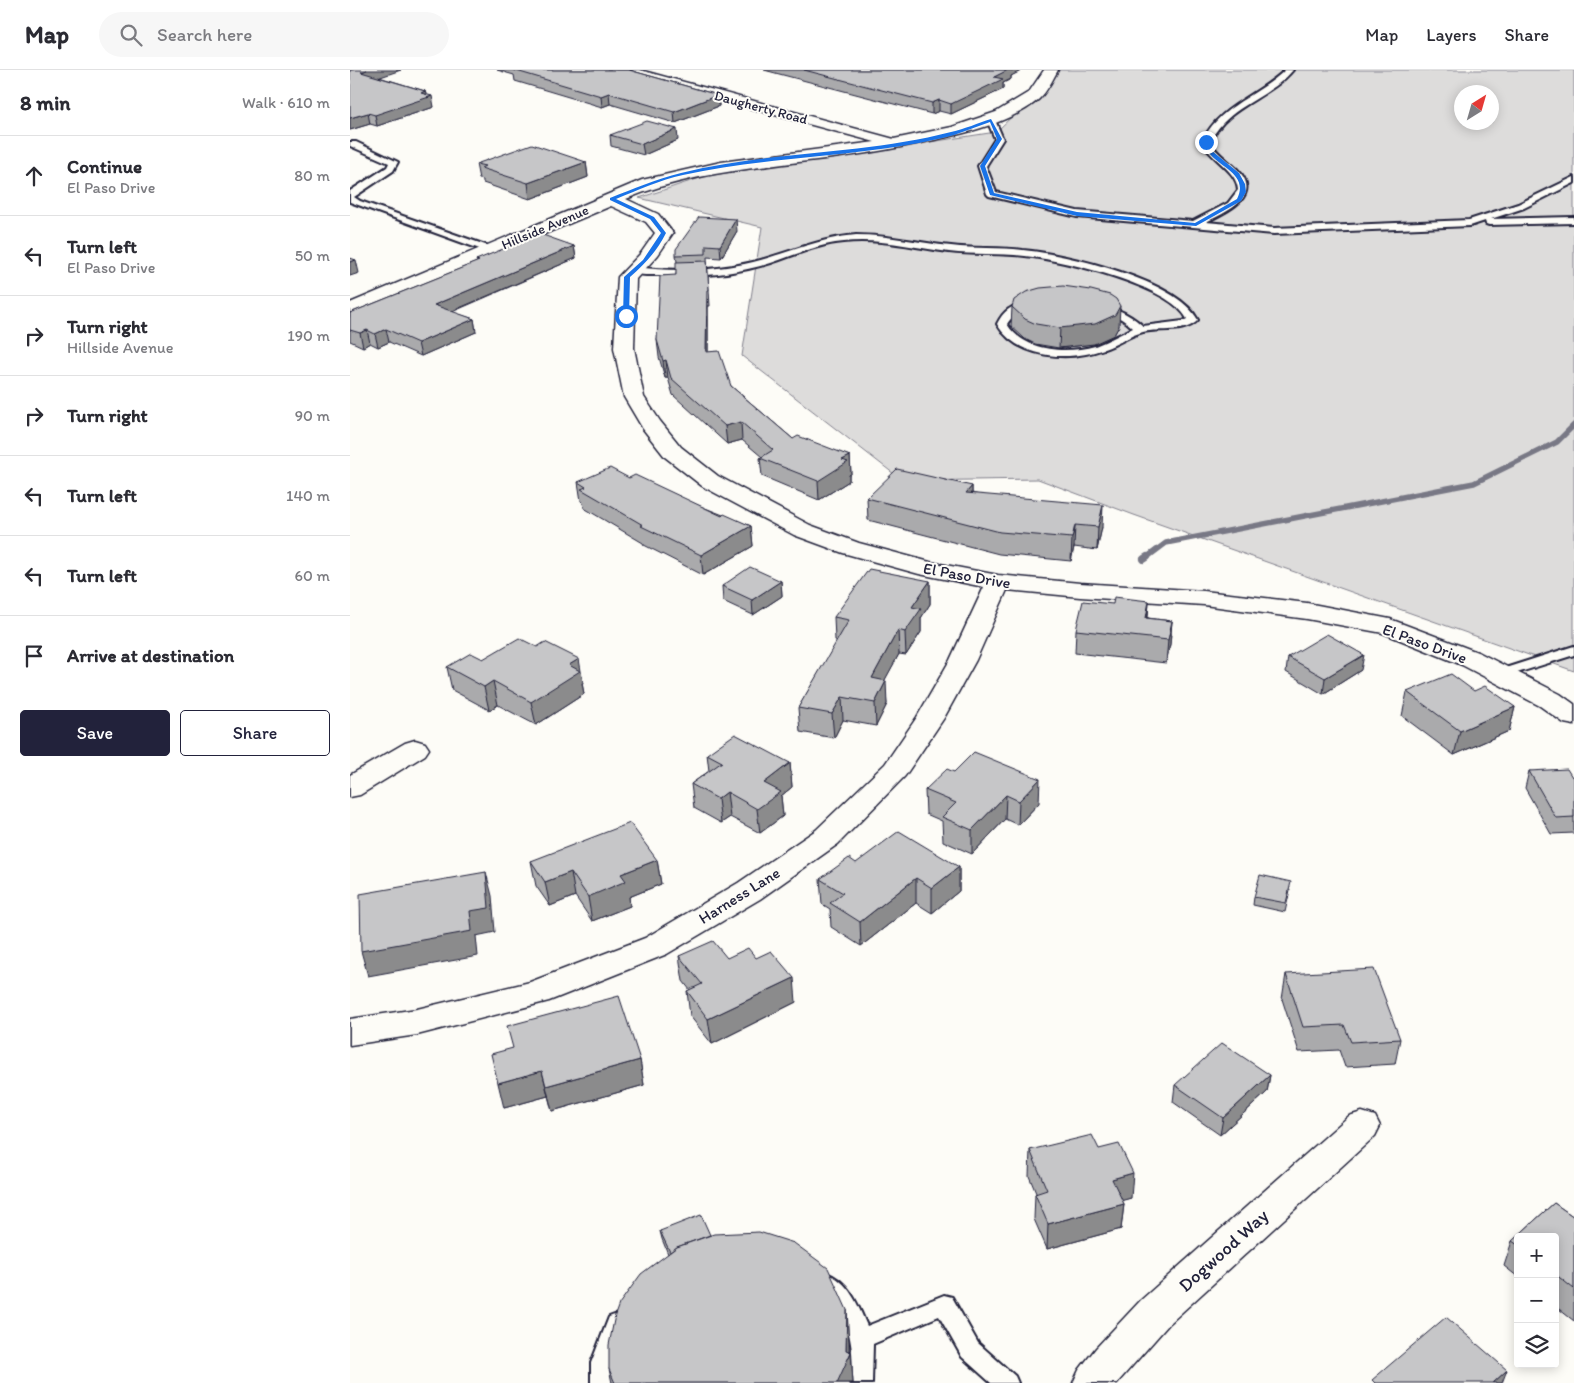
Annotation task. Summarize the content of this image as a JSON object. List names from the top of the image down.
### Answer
{
  "streets": {
    "street": [
      "Daugherty Road",
      "Hillside Avenue",
      "El Paso Drive",
      "Harness Lane",
      "Dogwood Way"
    ]
  },
  "crossings": [
    ["Daugherty Road", "Hillside Avenue"],
    ["Hillside Avenue", "El Paso Drive"],
    ["El Paso Drive", "Harness Lane"]
  ],
  "north": "top right",
  "page": {
    "header": "Map",
    "search": "Search here",
    "nav": ["Map", "Layers", "Share"],
    "heading": ["8 min", "Walk · 610 m"],
    "list": [
      ["Continue", "El Paso Drive", "80 m"],
      ["Turn left", "El Paso Drive", "50 m"],
      ["Turn right", "Hillside Avenue", "190 m"],
      ["Turn right", "90 m"],
      ["Turn left", "140 m"],
      ["Turn left", "60 m"],
      "Arrive at destination"
    ],
    "buttons": ["Save", "Share"],
    "map_buttons": ["+", "−"]
  }
}
